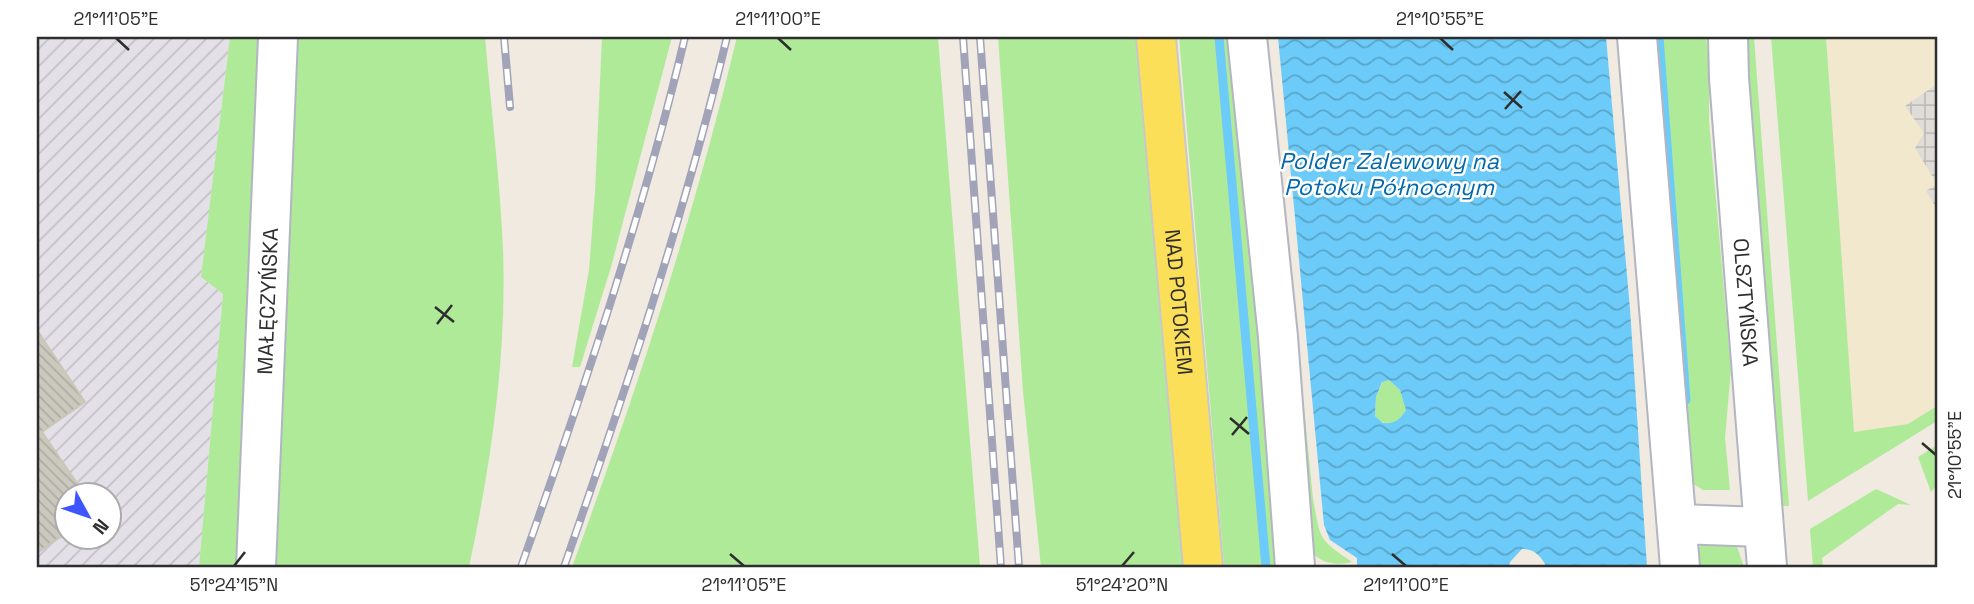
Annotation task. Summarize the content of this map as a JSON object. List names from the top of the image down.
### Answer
{
  "streets": {
    "main road": ["NAD POTOKIEM"],
    "street": ["MAŁĘCZYŃSKA", "OLSZTYŃSKA"]
  },
  "water": ["Polder Zalewowy na Potoku Północnym"],
  "north": "bottom right",
  "coordinates": [
    "21°11'05\"E",
    "21°11'00\"E",
    "21°10'55\"E",
    "51°24'15\"N",
    "51°24'20\"N"
  ]
}
